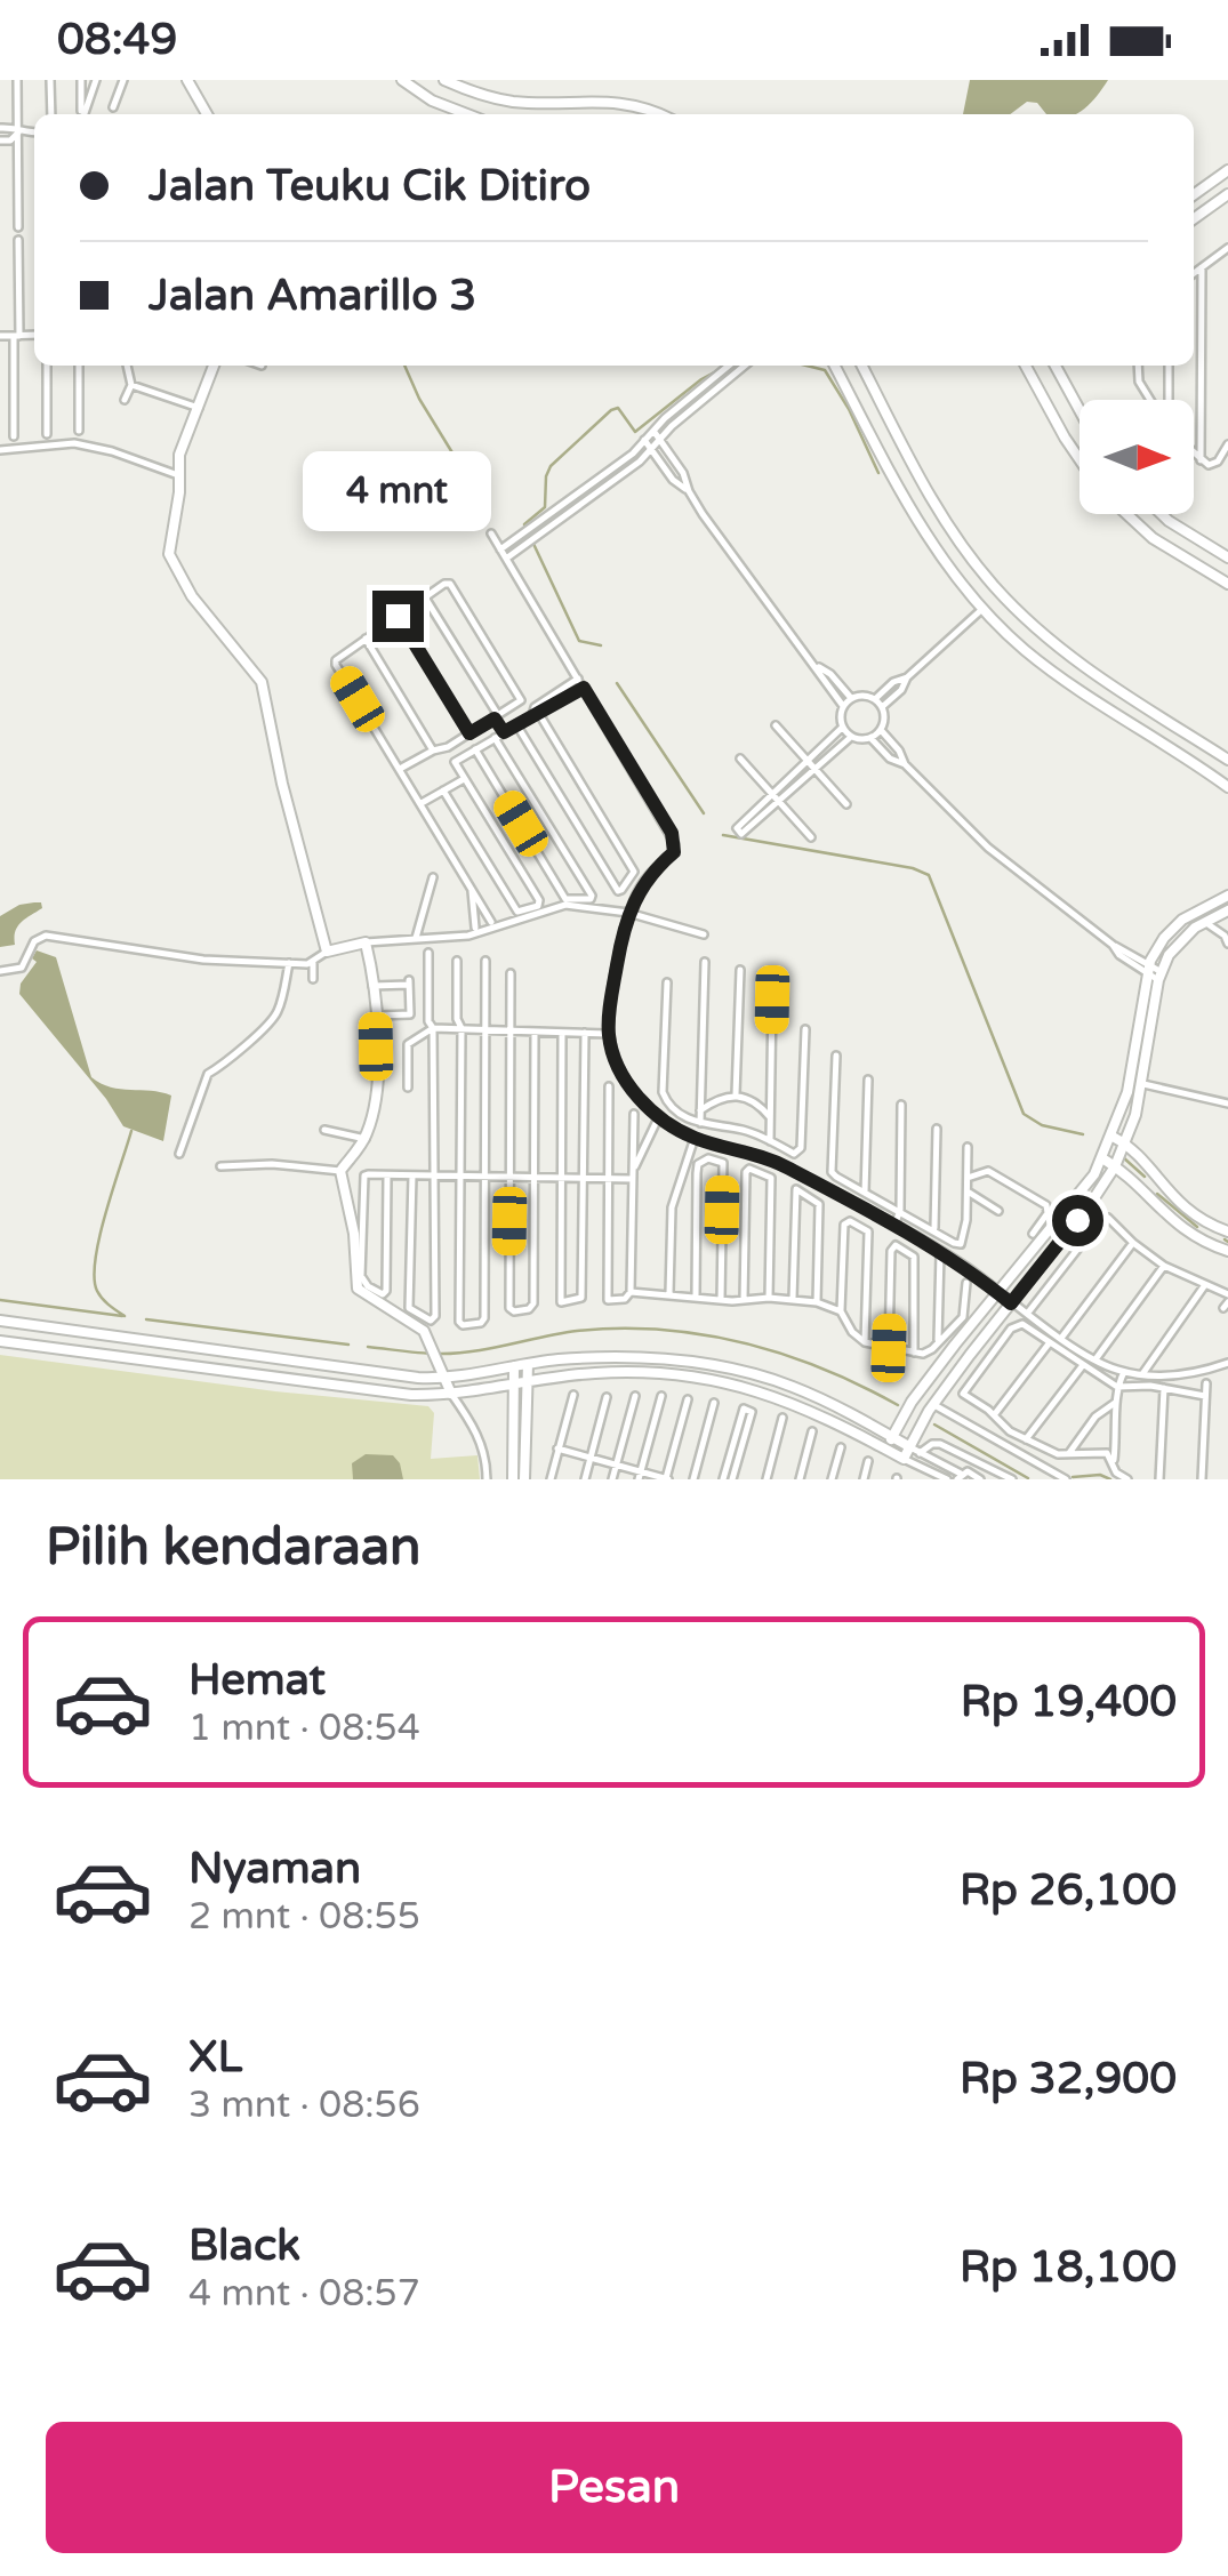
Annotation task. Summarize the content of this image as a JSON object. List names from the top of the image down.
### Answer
{
  "north": "right",
  "page": {
    "status": "08:49",
    "banner": ["Jalan Teuku Cik Ditiro", "Jalan Amarillo 3"],
    "bubble": "4 mnt",
    "heading": "Pilih kendaraan",
    "list": [
      {
        "name": "Hemat",
        "note": "1 mnt · 08:54",
        "value": "Rp 19,400"
      },
      {
        "name": "Nyaman",
        "note": "2 mnt · 08:55",
        "value": "Rp 26,100"
      },
      {
        "name": "XL",
        "note": "3 mnt · 08:56",
        "value": "Rp 32,900"
      },
      {
        "name": "Black",
        "note": "4 mnt · 08:57",
        "value": "Rp 18,100"
      }
    ],
    "buttons": "Pesan"
  }
}
